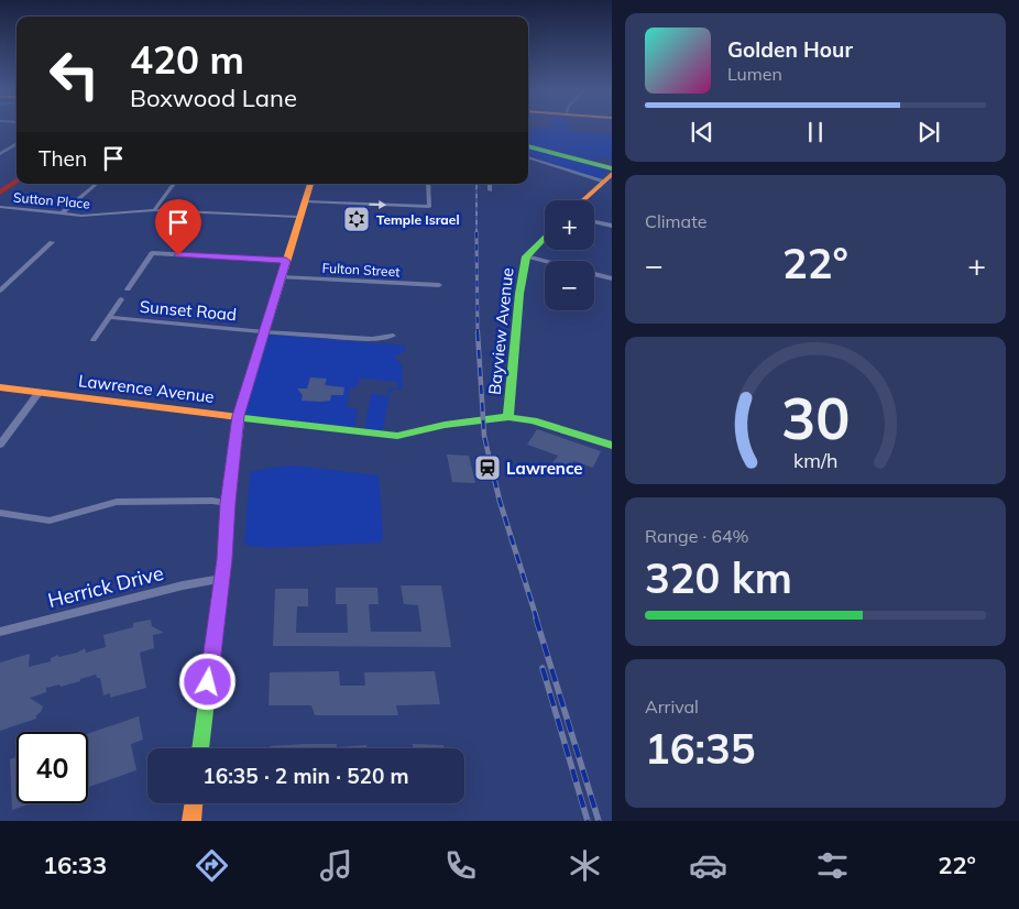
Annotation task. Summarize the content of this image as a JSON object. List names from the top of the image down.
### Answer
{
  "streets": {
    "main road": ["Bayview Avenue", "Lawrence Avenue"],
    "street": [
      "Sutton Place",
      "Fulton Street",
      "Sunset Road",
      "Herrick Drive"
    ]
  },
  "crossings": [
    ["Bayview Avenue", "Lawrence Avenue"]
  ],
  "places": {
    "synagogue": ["Temple Israel"],
    "station": ["Lawrence"]
  },
  "page": {
    "turn": ["420 m", "Boxwood Lane"],
    "song": ["Golden Hour", "Lumen"],
    "then": "Then",
    "tile": [
      "Climate",
      ["Range · 64%", "320 km"],
      ["Arrival", "16:35"]
    ],
    "map_buttons": ["+", "−"],
    "heat": ["−", "22°", "+"],
    "limit": "40",
    "trip": "16:35 · 2 min · 520 m",
    "tabs": ["16:33", "22°"],
    "gauge": ["30", "km/h"]
  }
}
